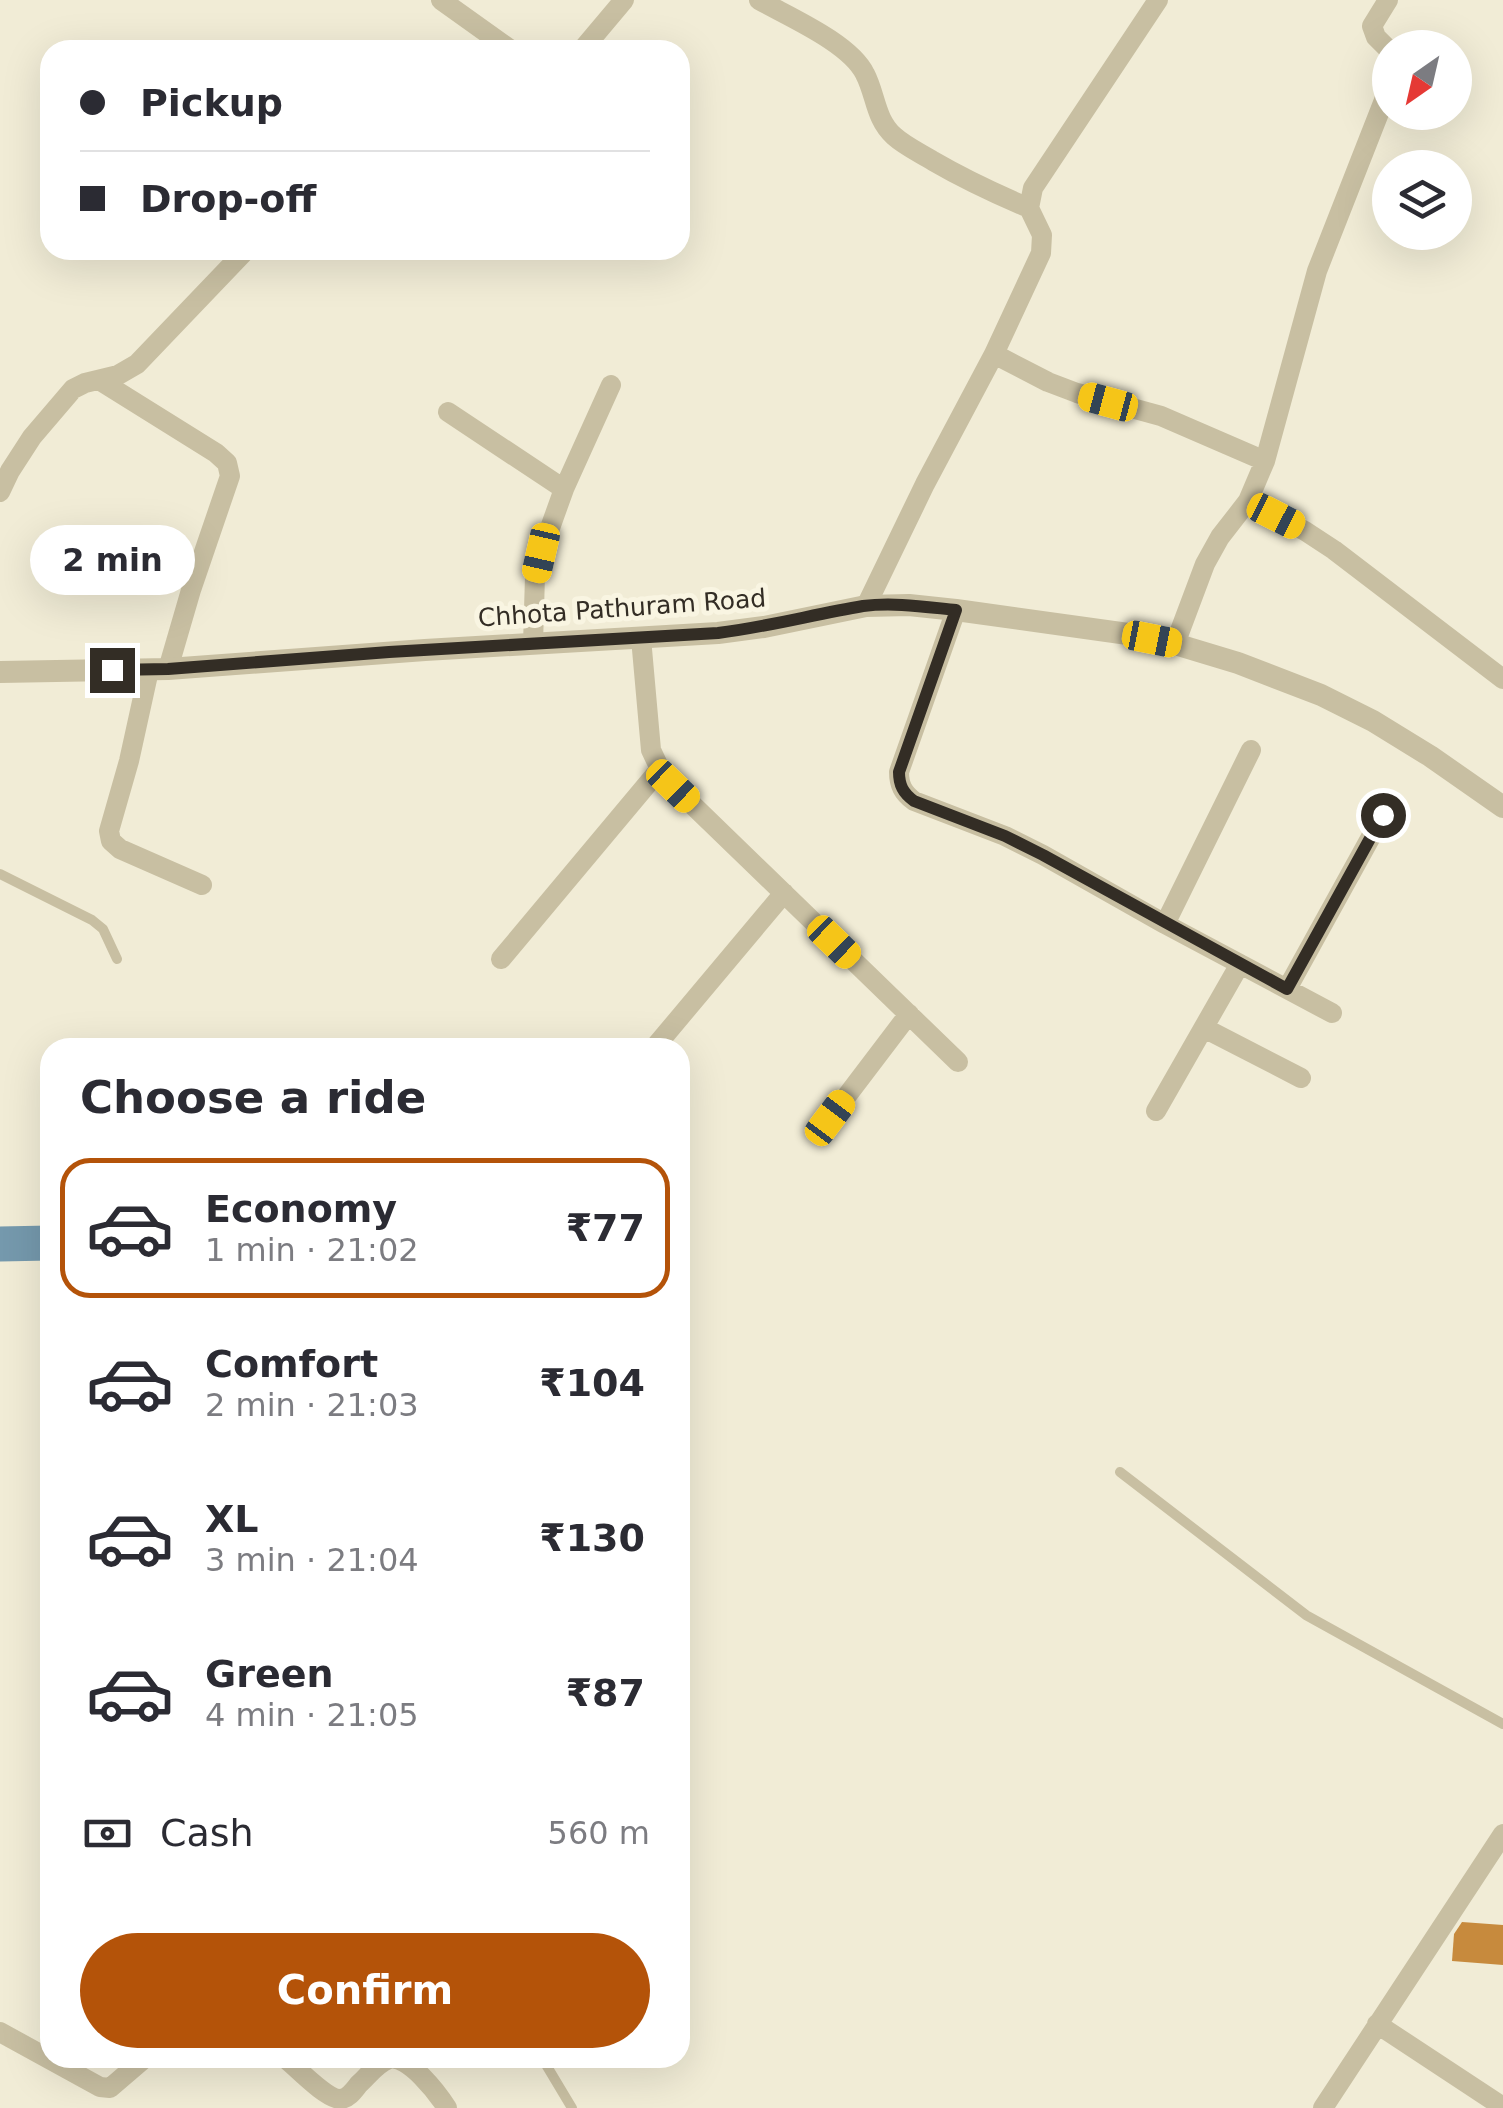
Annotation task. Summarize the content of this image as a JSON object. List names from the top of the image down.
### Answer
{
  "streets": {
    "street": ["Chhota Pathuram Road"]
  },
  "north": "bottom left",
  "page": {
    "banner": ["Pickup", "Drop-off"],
    "bubble": "2 min",
    "heading": "Choose a ride",
    "list": [
      {
        "name": "Economy",
        "note": "1 min · 21:02",
        "value": "₹77"
      },
      {
        "name": "Comfort",
        "note": "2 min · 21:03",
        "value": "₹104"
      },
      {
        "name": "XL",
        "note": "3 min · 21:04",
        "value": "₹130"
      },
      {
        "name": "Green",
        "note": "4 min · 21:05",
        "value": "₹87"
      }
    ],
    "pay": ["Cash", "560 m"],
    "buttons": "Confirm"
  }
}
